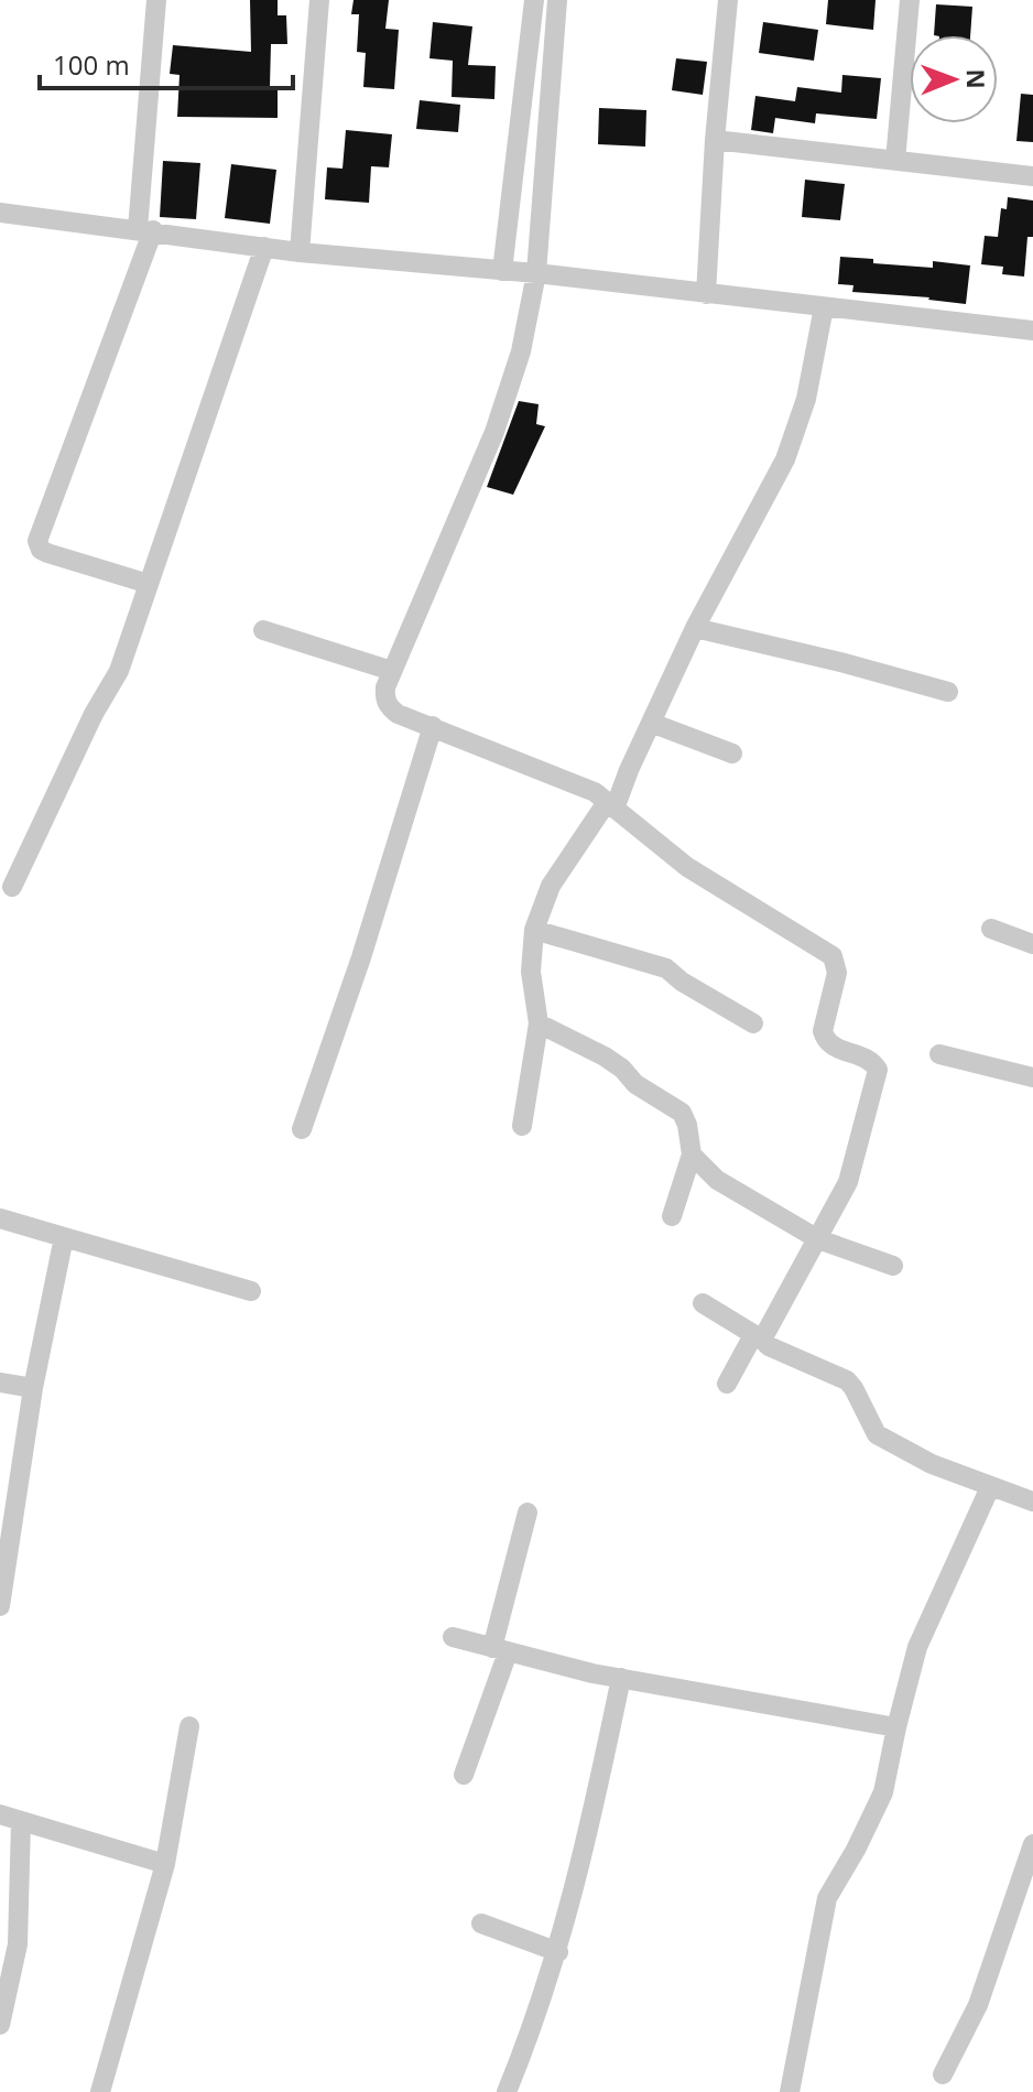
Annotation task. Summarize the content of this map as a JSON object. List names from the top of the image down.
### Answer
{
  "scale_bar": "100 m",
  "north": "right"
}
